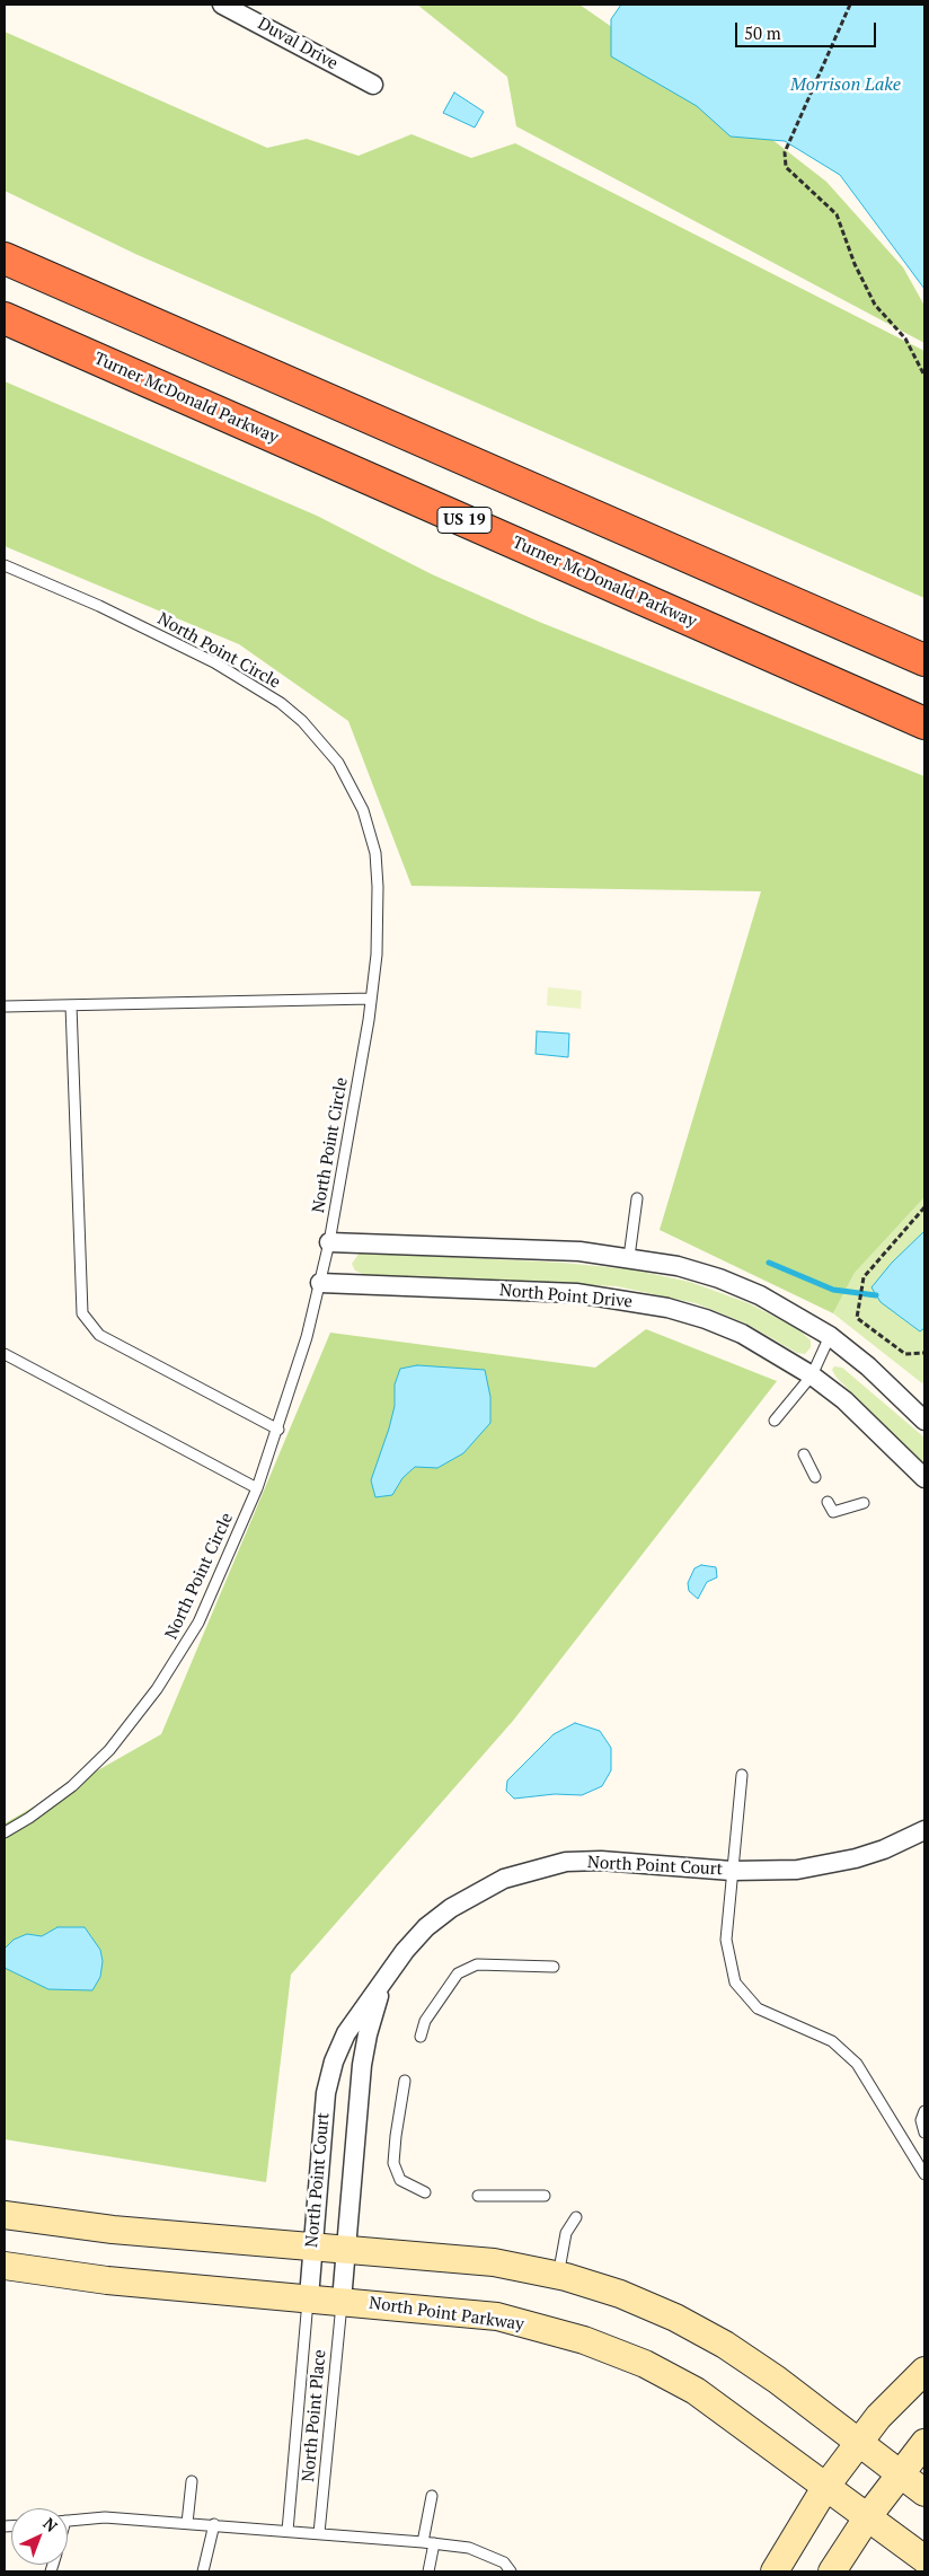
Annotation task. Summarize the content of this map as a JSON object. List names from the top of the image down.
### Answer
{
  "streets": {
    "highway": ["Turner McDonald Parkway", "US 19"],
    "street": [
      "Duval Drive",
      "North Point Drive",
      "North Point Court",
      "North Point Parkway"
    ],
    "lane": ["North Point Circle", "North Point Place"]
  },
  "crossings": [
    ["North Point Circle", "North Point Drive"],
    ["North Point Court", "North Point Parkway"],
    ["North Point Court", "North Point Place"],
    ["North Point Parkway", "North Point Place"]
  ],
  "water": ["Morrison Lake"],
  "scale_bar": "50 m",
  "north": "top right"
}
